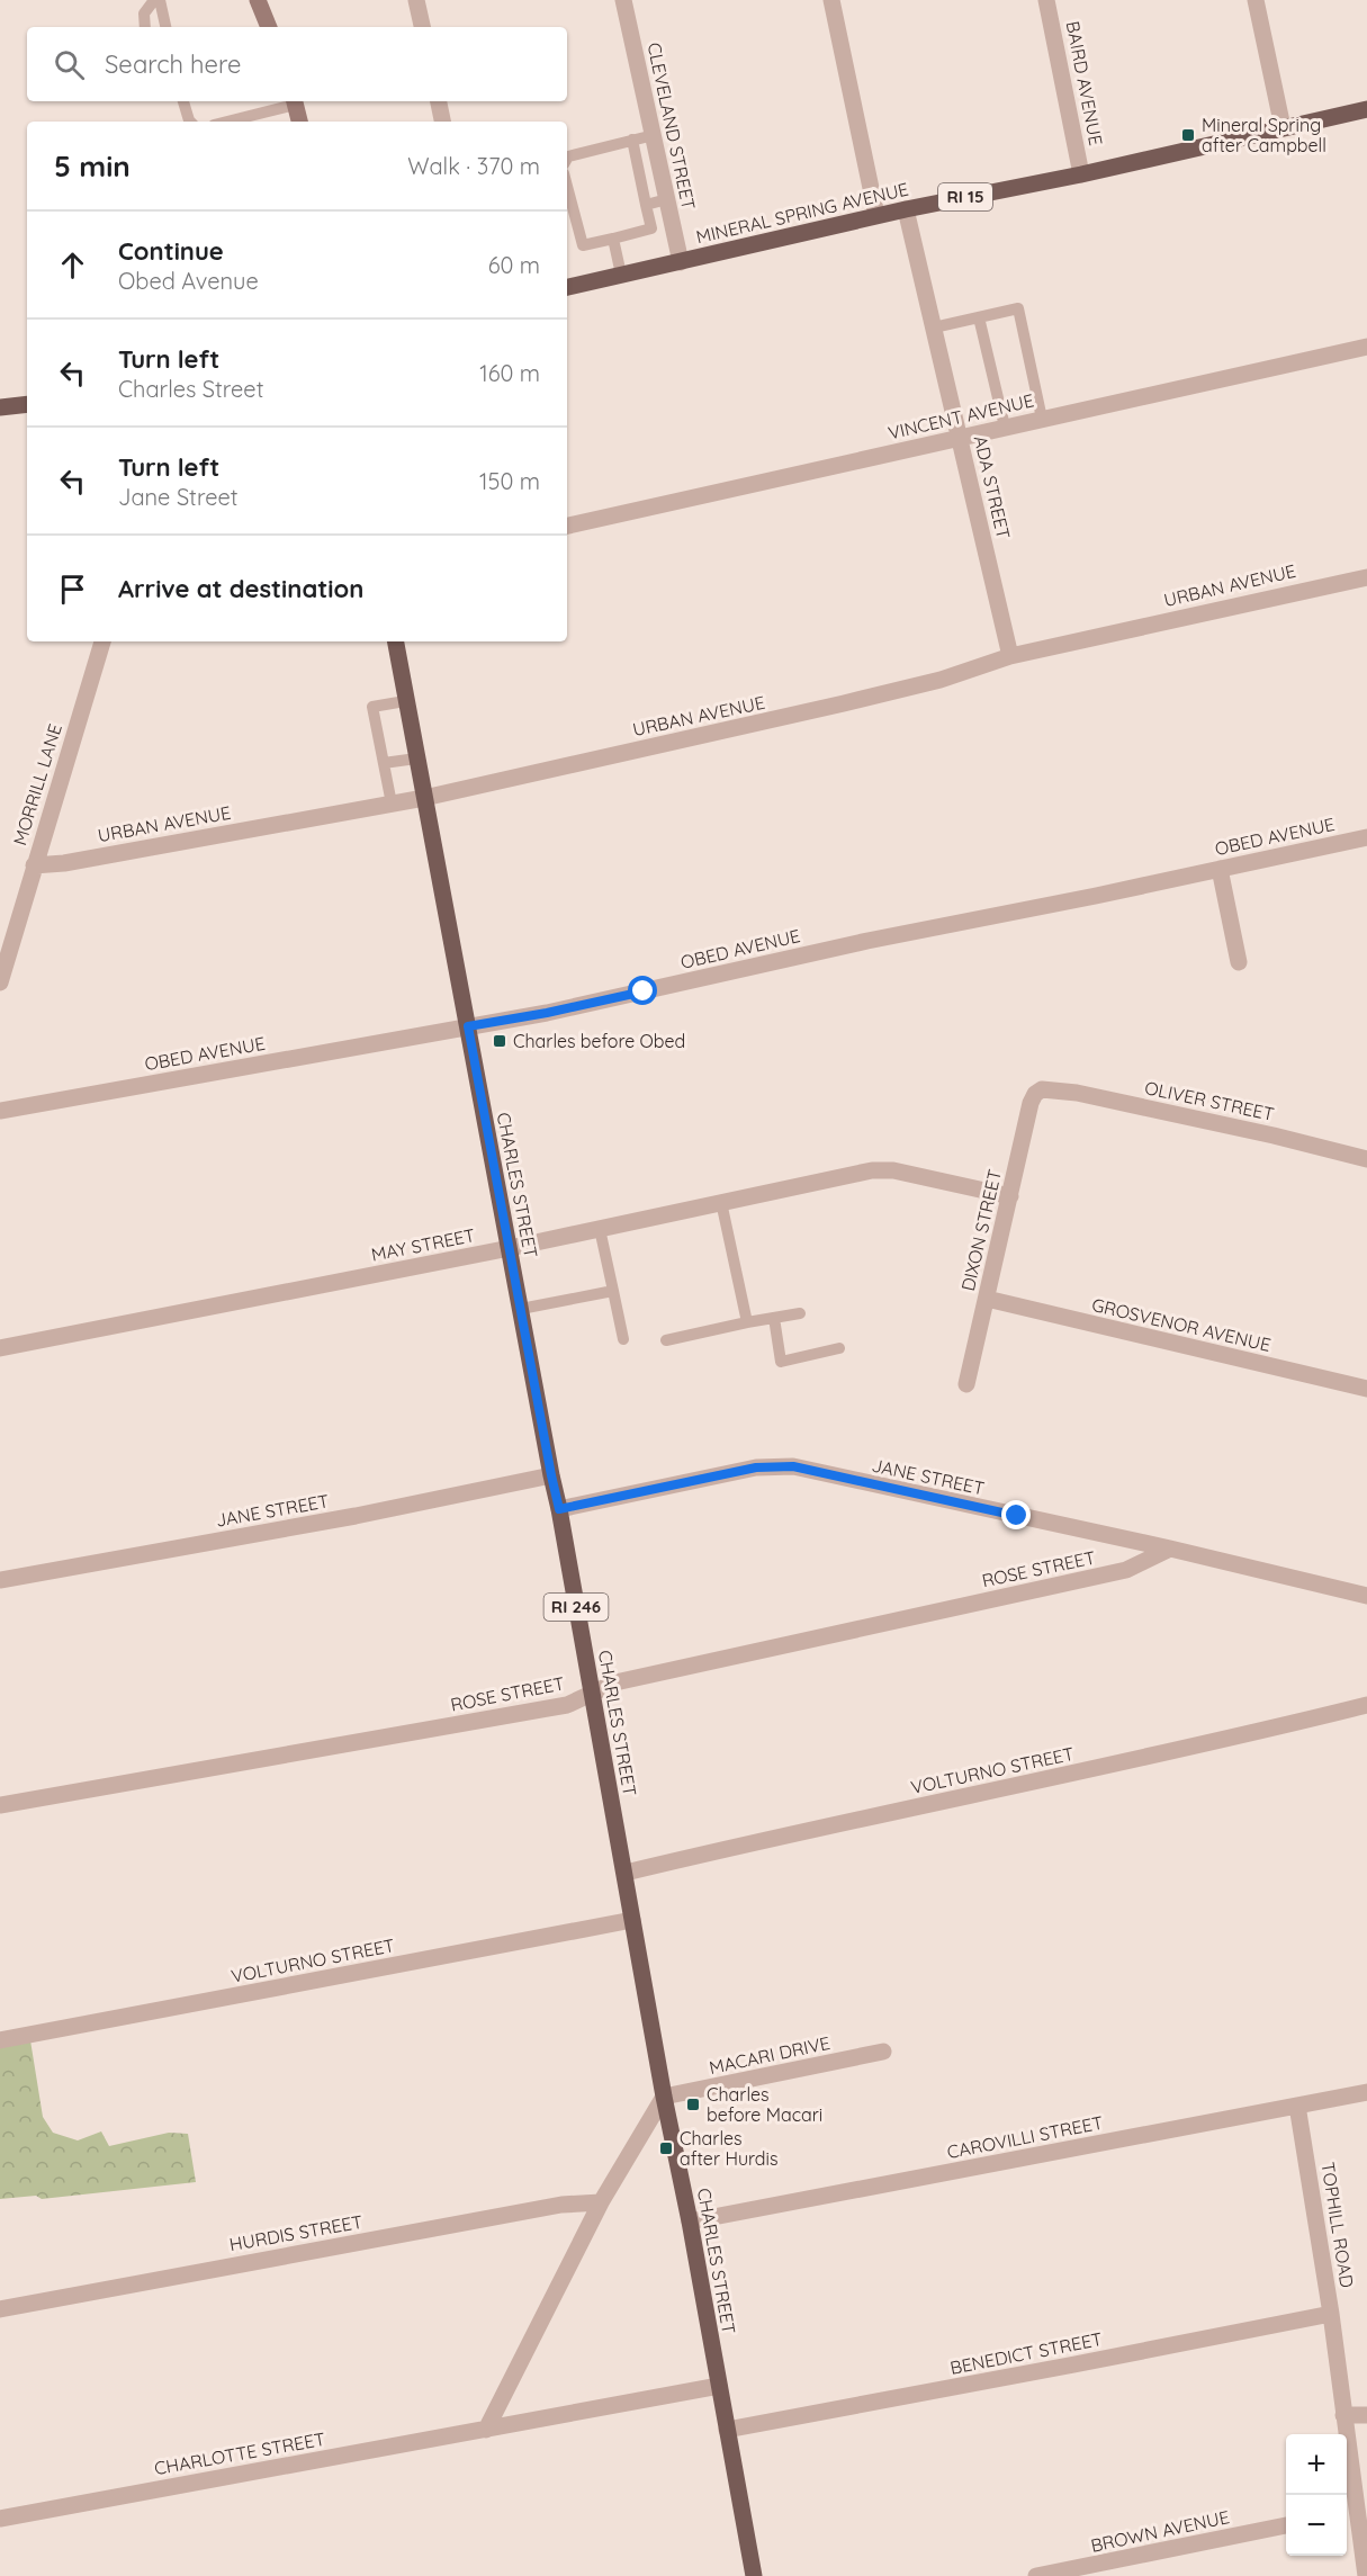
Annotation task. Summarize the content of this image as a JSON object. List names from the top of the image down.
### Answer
{
  "streets": {
    "main road": [
      "RI 15",
      "MINERAL SPRING AVENUE",
      "CHARLES STREET",
      "RI 246"
    ],
    "street": [
      "BAIRD AVENUE",
      "CLEVELAND STREET",
      "VINCENT AVENUE",
      "ADA STREET",
      "URBAN AVENUE",
      "MORRILL LANE",
      "OBED AVENUE",
      "OLIVER STREET",
      "DIXON STREET",
      "MAY STREET",
      "GROSVENOR AVENUE",
      "JANE STREET",
      "ROSE STREET",
      "VOLTURNO STREET",
      "MACARI DRIVE",
      "CAROVILLI STREET",
      "TOPHILL ROAD",
      "HURDIS STREET",
      "BENEDICT STREET",
      "CHARLOTTE STREET",
      "BROWN AVENUE"
    ]
  },
  "crossings": [
    ["BAIRD AVENUE", "MINERAL SPRING AVENUE"],
    ["CLEVELAND STREET", "MINERAL SPRING AVENUE"],
    ["MINERAL SPRING AVENUE", "ADA STREET"],
    ["VINCENT AVENUE", "ADA STREET"],
    ["ADA STREET", "URBAN AVENUE"],
    ["URBAN AVENUE", "MORRILL LANE"],
    ["URBAN AVENUE", "CHARLES STREET"],
    ["OBED AVENUE", "CHARLES STREET"],
    ["OLIVER STREET", "DIXON STREET"],
    ["CHARLES STREET", "MAY STREET"],
    ["CHARLES STREET", "JANE STREET"],
    ["CHARLES STREET", "ROSE STREET"],
    ["CHARLES STREET", "VOLTURNO STREET"],
    ["CHARLES STREET", "MACARI DRIVE"],
    ["CHARLES STREET", "CAROVILLI STREET"],
    ["CHARLES STREET", "BENEDICT STREET"],
    ["CHARLES STREET", "CHARLOTTE STREET"],
    ["DIXON STREET", "MAY STREET"],
    ["DIXON STREET", "GROSVENOR AVENUE"],
    ["JANE STREET", "ROSE STREET"],
    ["CAROVILLI STREET", "TOPHILL ROAD"],
    ["TOPHILL ROAD", "BENEDICT STREET"]
  ],
  "places": {
    "transit": [
      "Mineral Spring after Campbell",
      "Charles before Obed",
      "Charles before Macari",
      "Charles after Hurdis"
    ]
  },
  "page": {
    "search": "Search here",
    "heading": ["5 min", "Walk · 370 m"],
    "list": [
      ["Continue", "Obed Avenue", "60 m"],
      ["Turn left", "Charles Street", "160 m"],
      ["Turn left", "Jane Street", "150 m"],
      "Arrive at destination"
    ],
    "map_buttons": ["+", "−"]
  }
}
